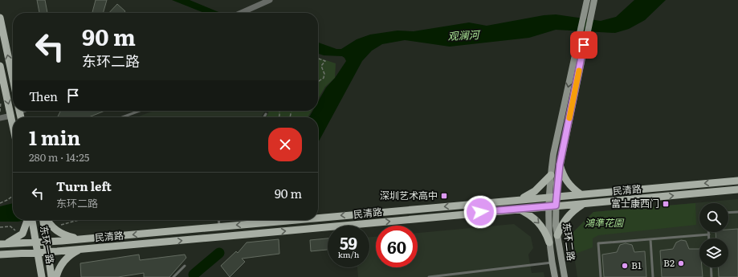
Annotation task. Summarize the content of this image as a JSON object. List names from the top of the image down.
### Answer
{
  "streets": {
    "main road": ["民清路", "东环二路", "东环一路"]
  },
  "crossings": [
    ["民清路", "东环二路"],
    ["民清路", "东环一路"]
  ],
  "water": ["观澜河"],
  "parks": ["鴻準花園"],
  "places": {
    "transit": ["深圳艺术高中", "富士康西门"],
    "other": ["B2", "B1"]
  },
  "page": {
    "turn": ["90 m", "东环二路"],
    "then": "Then",
    "heading": ["1 min", "280 m · 14:25"],
    "list": [
      {
        "name": "Turn left",
        "note": "东环二路",
        "value": "90 m"
      }
    ],
    "speed": "59 km/h",
    "limit": "60"
  }
}
